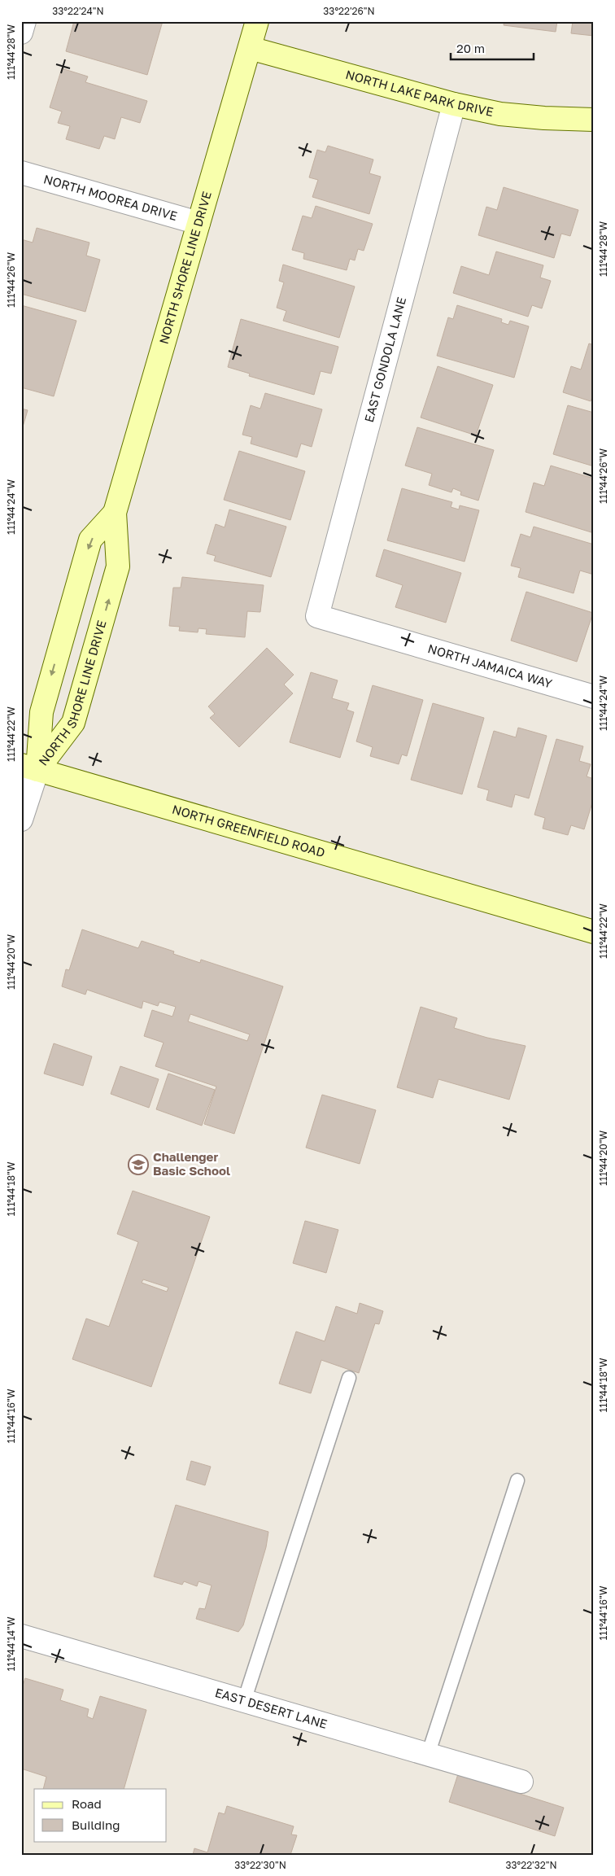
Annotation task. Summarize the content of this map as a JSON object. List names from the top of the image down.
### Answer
{
  "streets": {
    "street": [
      "NORTH LAKE PARK DRIVE",
      "NORTH MOOREA DRIVE",
      "NORTH SHORE LINE DRIVE",
      "EAST GONDOLA LANE",
      "NORTH JAMAICA WAY",
      "NORTH GREENFIELD ROAD",
      "EAST DESERT LANE"
    ]
  },
  "crossings": [
    ["NORTH LAKE PARK DRIVE", "NORTH SHORE LINE DRIVE"],
    ["NORTH LAKE PARK DRIVE", "EAST GONDOLA LANE"],
    ["NORTH MOOREA DRIVE", "NORTH SHORE LINE DRIVE"],
    ["NORTH SHORE LINE DRIVE", "NORTH GREENFIELD ROAD"],
    ["EAST GONDOLA LANE", "NORTH JAMAICA WAY"]
  ],
  "places": {
    "school or university": ["Challenger Basic School"]
  },
  "legend": ["Road", "Building"],
  "scale_bar": "20 m",
  "coordinates": [
    "33°22'24\"N",
    "33°22'26\"N",
    "111°44'28\"W",
    "111°44'26\"W",
    "111°44'24\"W",
    "111°44'22\"W",
    "111°44'20\"W",
    "111°44'18\"W",
    "111°44'16\"W",
    "111°44'14\"W",
    "33°22'30\"N",
    "33°22'32\"N"
  ]
}
